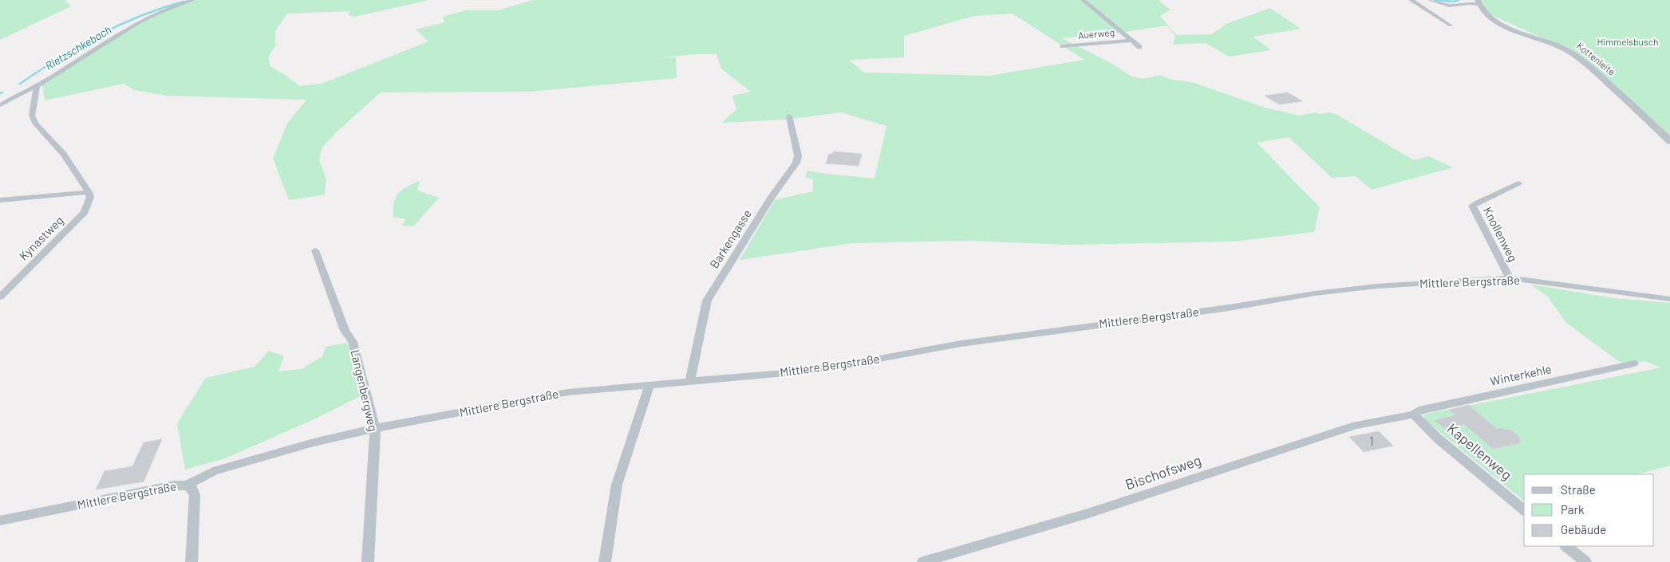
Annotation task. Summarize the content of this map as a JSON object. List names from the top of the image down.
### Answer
{
  "streets": {
    "street": [
      "Auerweg",
      "Kottenleite",
      "Knollenweg",
      "Kynastweg",
      "Barkengasse",
      "Mittlere Bergstraße",
      "Winterkehle",
      "Langenbergweg",
      "Kapellenweg",
      "Bischofsweg"
    ]
  },
  "crossings": [
    ["Knollenweg", "Mittlere Bergstraße"],
    ["Barkengasse", "Mittlere Bergstraße"],
    ["Mittlere Bergstraße", "Langenbergweg"],
    ["Winterkehle", "Kapellenweg"],
    ["Winterkehle", "Bischofsweg"],
    ["Kapellenweg", "Bischofsweg"]
  ],
  "water": ["Rietzschkebach"],
  "parks": ["Himmelsbusch"],
  "house_numbers": ["1"],
  "legend": ["Straße", "Park", "Gebäude"]
}
